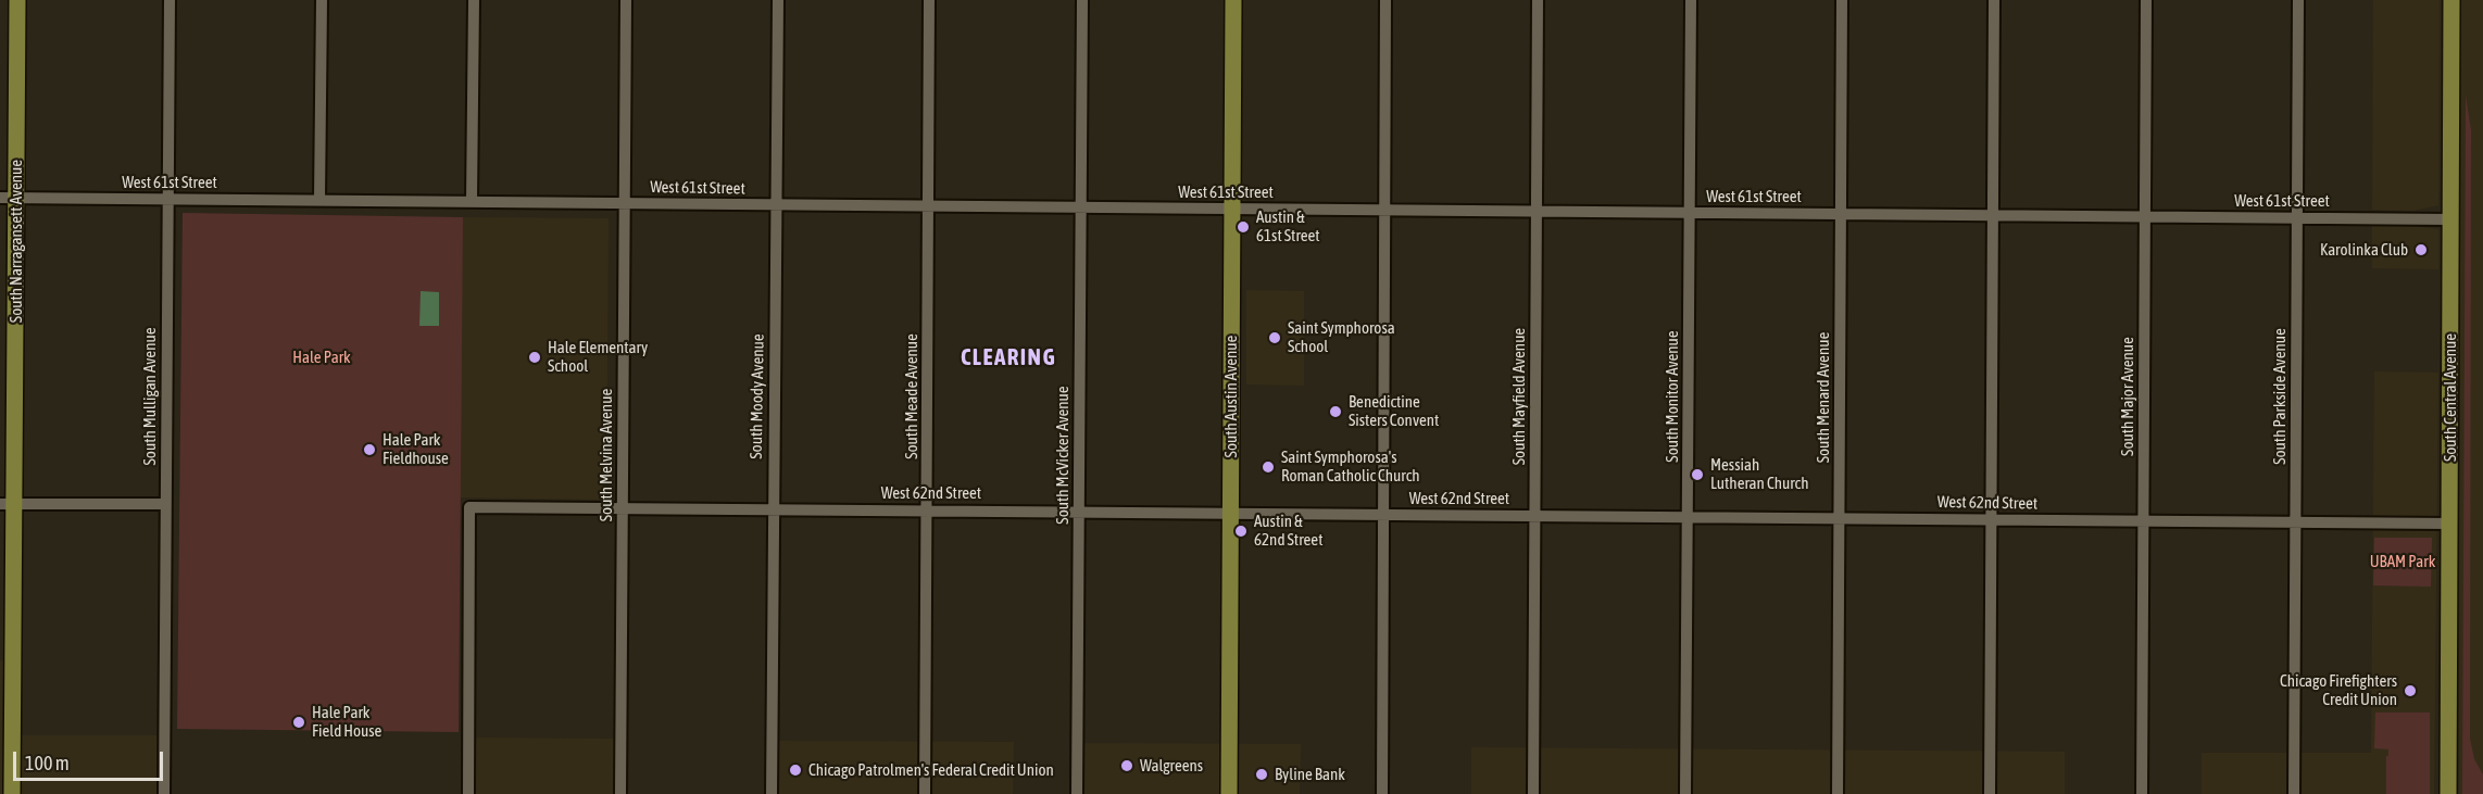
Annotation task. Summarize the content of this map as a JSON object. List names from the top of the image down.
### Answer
{
  "streets": {
    "street": [
      "West 61st Street",
      "South Narragansett Avenue",
      "South Mulligan Avenue",
      "South Moody Avenue",
      "South Meade Avenue",
      "South Austin Avenue",
      "South Mayfield Avenue",
      "South Monitor Avenue",
      "South Major Avenue",
      "South Parkside Avenue",
      "South Menard Avenue",
      "South Central Avenue",
      "South Melvina Avenue",
      "South McVicker Avenue",
      "West 62nd Street"
    ]
  },
  "crossings": [
    ["West 61st Street", "South Narragansett Avenue"],
    ["West 61st Street", "South Mulligan Avenue"],
    ["West 61st Street", "South Moody Avenue"],
    ["West 61st Street", "South Meade Avenue"],
    ["West 61st Street", "South Austin Avenue"],
    ["West 61st Street", "South Mayfield Avenue"],
    ["West 61st Street", "South Monitor Avenue"],
    ["West 61st Street", "South Major Avenue"],
    ["West 61st Street", "South Parkside Avenue"],
    ["West 61st Street", "South Menard Avenue"],
    ["West 61st Street", "South Central Avenue"],
    ["West 61st Street", "South Melvina Avenue"],
    ["West 61st Street", "South McVicker Avenue"],
    ["South Moody Avenue", "West 62nd Street"],
    ["South Meade Avenue", "West 62nd Street"],
    ["South Austin Avenue", "West 62nd Street"],
    ["South Mayfield Avenue", "West 62nd Street"],
    ["South Monitor Avenue", "West 62nd Street"],
    ["South Major Avenue", "West 62nd Street"],
    ["South Parkside Avenue", "West 62nd Street"],
    ["South Menard Avenue", "West 62nd Street"],
    ["South Central Avenue", "West 62nd Street"],
    ["South Melvina Avenue", "West 62nd Street"],
    ["South McVicker Avenue", "West 62nd Street"]
  ],
  "districts": ["CLEARING"],
  "parks": ["Hale Park", "UBAM Park"],
  "places": [
    "Austin & 61st Street",
    "Karolinka Club",
    "Saint Symphorosa School",
    "Hale Elementary School",
    "Benedictine Sisters Convent",
    "Hale Park Fieldhouse",
    "Saint Symphorosa's Roman Catholic Church",
    "Messiah Lutheran Church",
    "Austin & 62nd Street",
    "Chicago Firefighters Credit Union",
    "Hale Park Field House",
    "Walgreens",
    "Chicago Patrolmen's Federal Credit Union",
    "Byline Bank"
  ],
  "scale_bar": "100 m"
}
